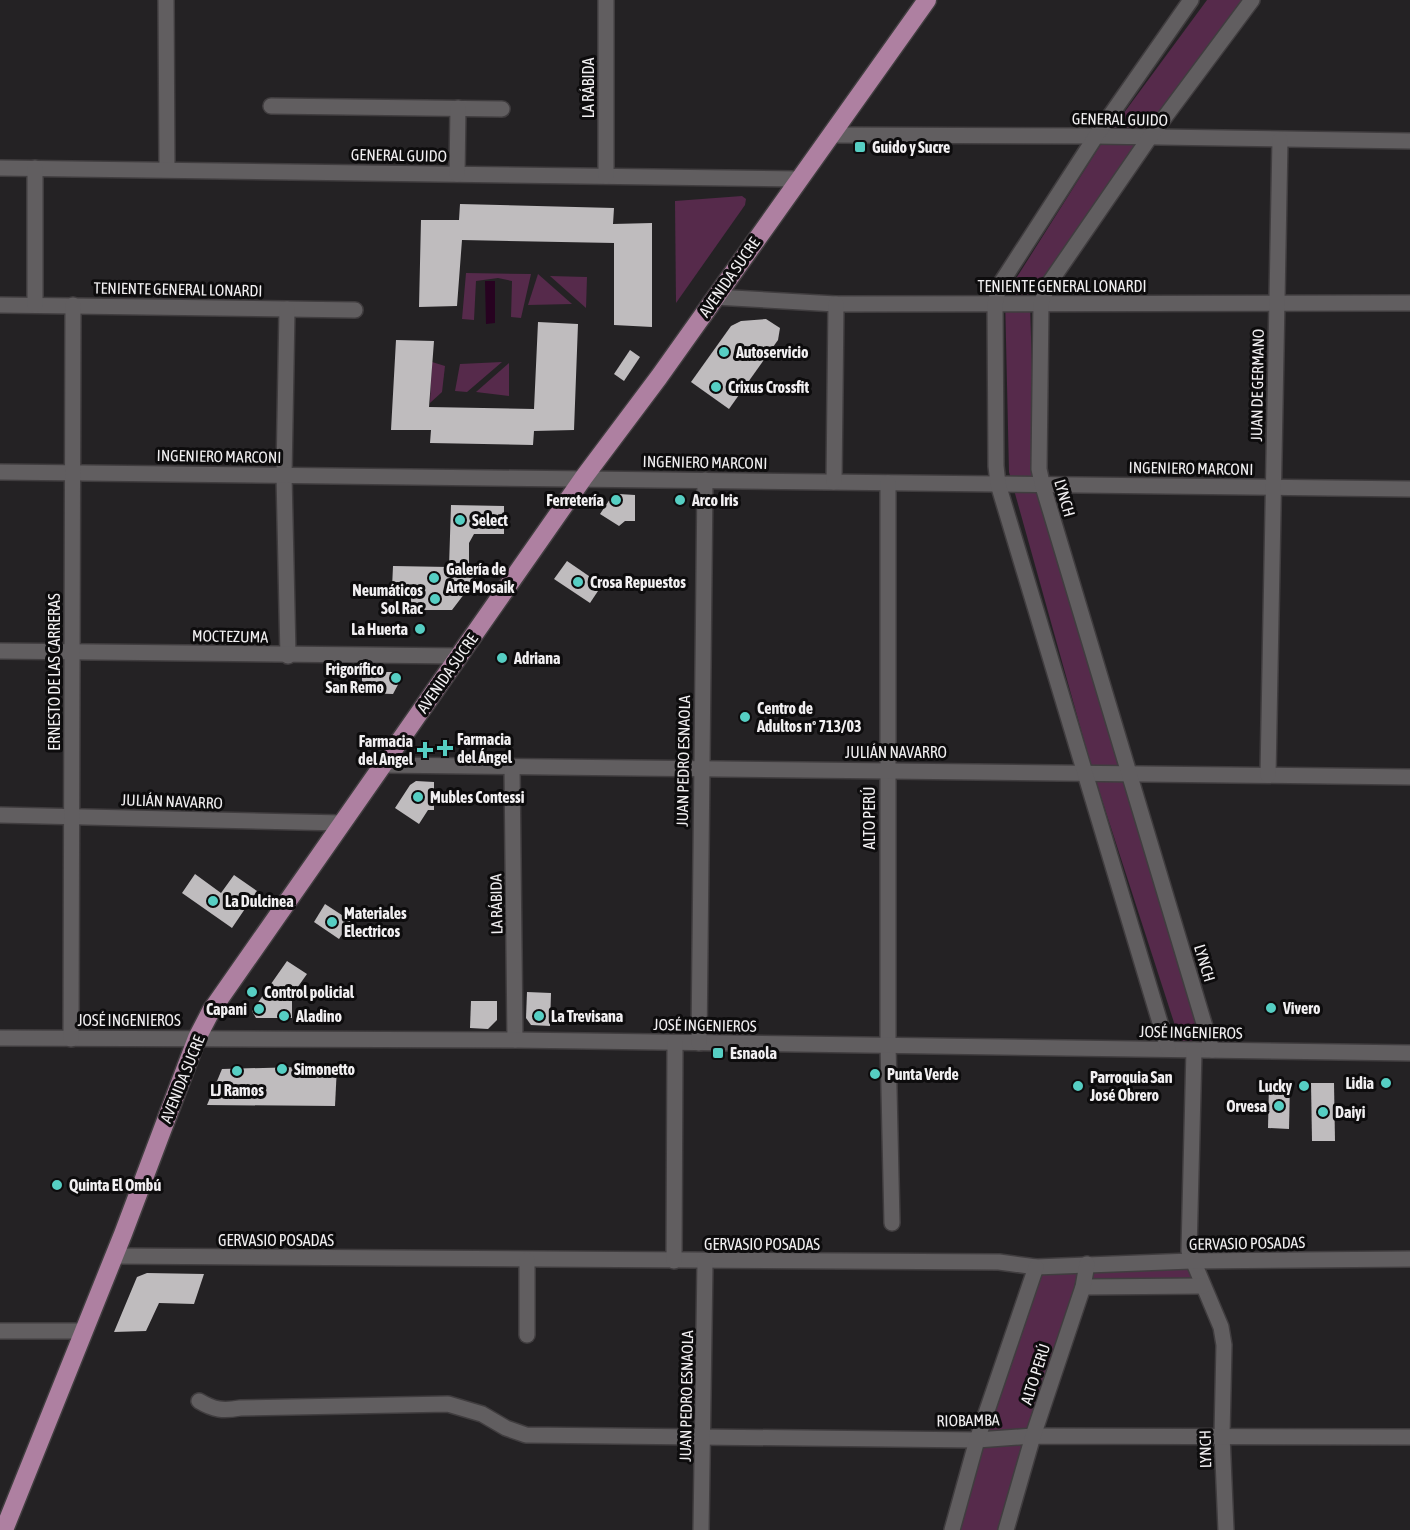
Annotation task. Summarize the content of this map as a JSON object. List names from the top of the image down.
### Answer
{
  "streets": {
    "main road": ["AVENIDA SUCRE"],
    "street": [
      "LA RÁBIDA",
      "GENERAL GUIDO",
      "TENIENTE GENERAL LONARDI",
      "JUAN DE GERMANO",
      "INGENIERO MARCONI",
      "LYNCH",
      "MOCTEZUMA",
      "ERNESTO DE LAS CARRERAS",
      "JULIÁN NAVARRO",
      "JUAN PEDRO ESNAOLA",
      "ALTO PERÚ",
      "JOSÉ INGENIEROS",
      "GERVASIO POSADAS",
      "RIOBAMBA"
    ]
  },
  "crossings": [
    ["LA RÁBIDA", "GENERAL GUIDO"],
    ["LA RÁBIDA", "JULIÁN NAVARRO"],
    ["LA RÁBIDA", "JOSÉ INGENIEROS"],
    ["GENERAL GUIDO", "AVENIDA SUCRE"],
    ["GENERAL GUIDO", "JUAN DE GERMANO"],
    ["GENERAL GUIDO", "LYNCH"],
    ["AVENIDA SUCRE", "TENIENTE GENERAL LONARDI"],
    ["AVENIDA SUCRE", "INGENIERO MARCONI"],
    ["AVENIDA SUCRE", "MOCTEZUMA"],
    ["AVENIDA SUCRE", "JULIÁN NAVARRO"],
    ["AVENIDA SUCRE", "JOSÉ INGENIEROS"],
    ["AVENIDA SUCRE", "GERVASIO POSADAS"],
    ["TENIENTE GENERAL LONARDI", "JUAN DE GERMANO"],
    ["TENIENTE GENERAL LONARDI", "LYNCH"],
    ["TENIENTE GENERAL LONARDI", "ERNESTO DE LAS CARRERAS"],
    ["JUAN DE GERMANO", "INGENIERO MARCONI"],
    ["JUAN DE GERMANO", "JULIÁN NAVARRO"],
    ["INGENIERO MARCONI", "LYNCH"],
    ["INGENIERO MARCONI", "ERNESTO DE LAS CARRERAS"],
    ["INGENIERO MARCONI", "JUAN PEDRO ESNAOLA"],
    ["INGENIERO MARCONI", "ALTO PERÚ"],
    ["LYNCH", "JULIÁN NAVARRO"],
    ["LYNCH", "JOSÉ INGENIEROS"],
    ["LYNCH", "GERVASIO POSADAS"],
    ["LYNCH", "RIOBAMBA"],
    ["MOCTEZUMA", "ERNESTO DE LAS CARRERAS"],
    ["ERNESTO DE LAS CARRERAS", "JULIÁN NAVARRO"],
    ["ERNESTO DE LAS CARRERAS", "JOSÉ INGENIEROS"],
    ["JULIÁN NAVARRO", "JUAN PEDRO ESNAOLA"],
    ["JULIÁN NAVARRO", "ALTO PERÚ"],
    ["JUAN PEDRO ESNAOLA", "JOSÉ INGENIEROS"],
    ["JUAN PEDRO ESNAOLA", "GERVASIO POSADAS"],
    ["JUAN PEDRO ESNAOLA", "RIOBAMBA"],
    ["ALTO PERÚ", "JOSÉ INGENIEROS"],
    ["ALTO PERÚ", "GERVASIO POSADAS"],
    ["ALTO PERÚ", "RIOBAMBA"]
  ],
  "places": {
    "transit": ["Guido y Sucre", "Esnaola"],
    "other": [
      "Autoservicio",
      "Crixus Crossfit",
      "Ferretería",
      "Arco Iris",
      "Select",
      "Galería de Arte Mosaik",
      "Crosa Repuestos",
      "Neumáticos Sol Rac",
      "La Huerta",
      "Adriana",
      "Frigorífico San Remo",
      "Centro de Adultos nº 713/03",
      "Mubles Contessi",
      "La Dulcinea",
      "Materiales Electricos",
      "Control policial",
      "Vivero",
      "Capani",
      "Aladino",
      "La Trevisana",
      "Simonetto",
      "LJ Ramos",
      "Punta Verde",
      "Lidia",
      "Parroquia San José Obrero",
      "Lucky",
      "Orvesa",
      "Daiyi",
      "Quinta El Ombú"
    ],
    "health": ["Farmacia del Ángel", "Farmacia del Angel"]
  }
}
